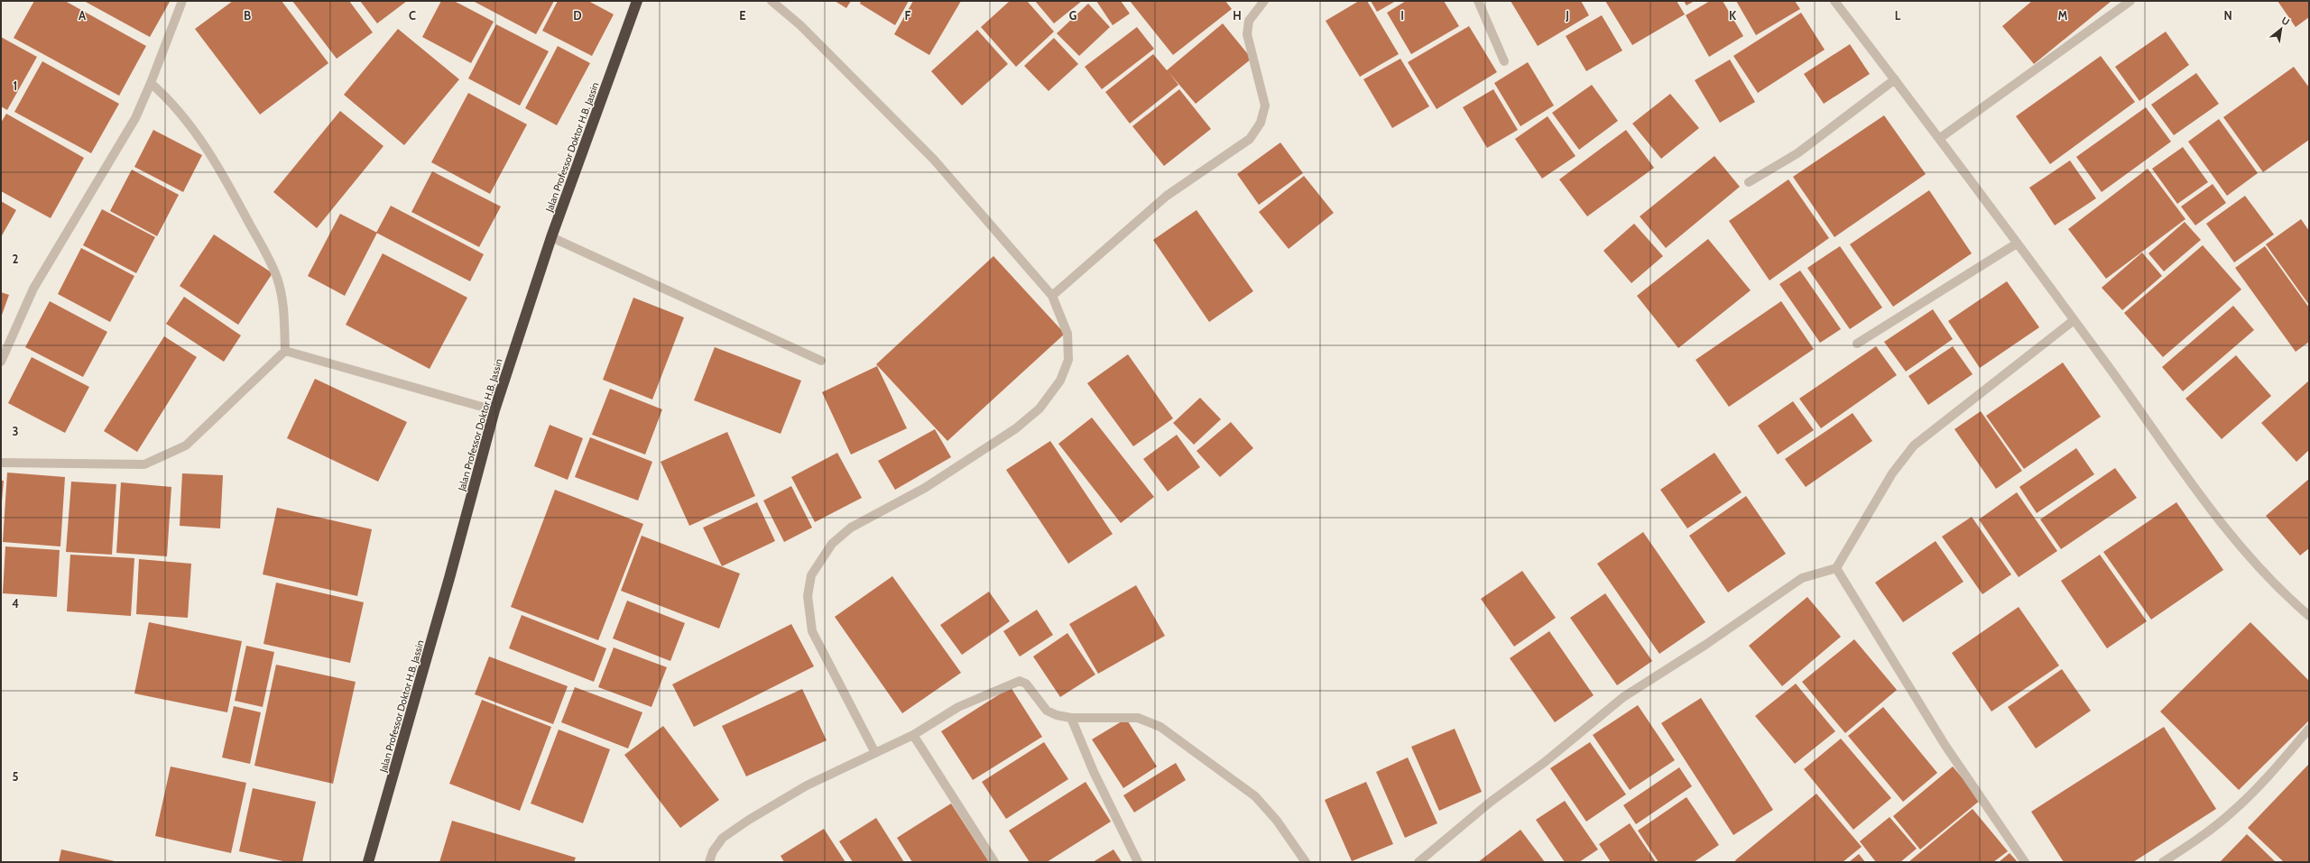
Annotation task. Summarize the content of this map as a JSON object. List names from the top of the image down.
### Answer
{
  "streets": {
    "highway": ["Jalan Professor Doktor H.B. Jassin"]
  },
  "north": "top right",
  "grid": {
    "columns": [
      "A",
      "B",
      "C",
      "D",
      "E",
      "F",
      "G",
      "H",
      "I",
      "J",
      "K",
      "L",
      "M",
      "N"
    ],
    "rows": [
      "1",
      "2",
      "3",
      "4",
      "5"
    ]
  }
}
